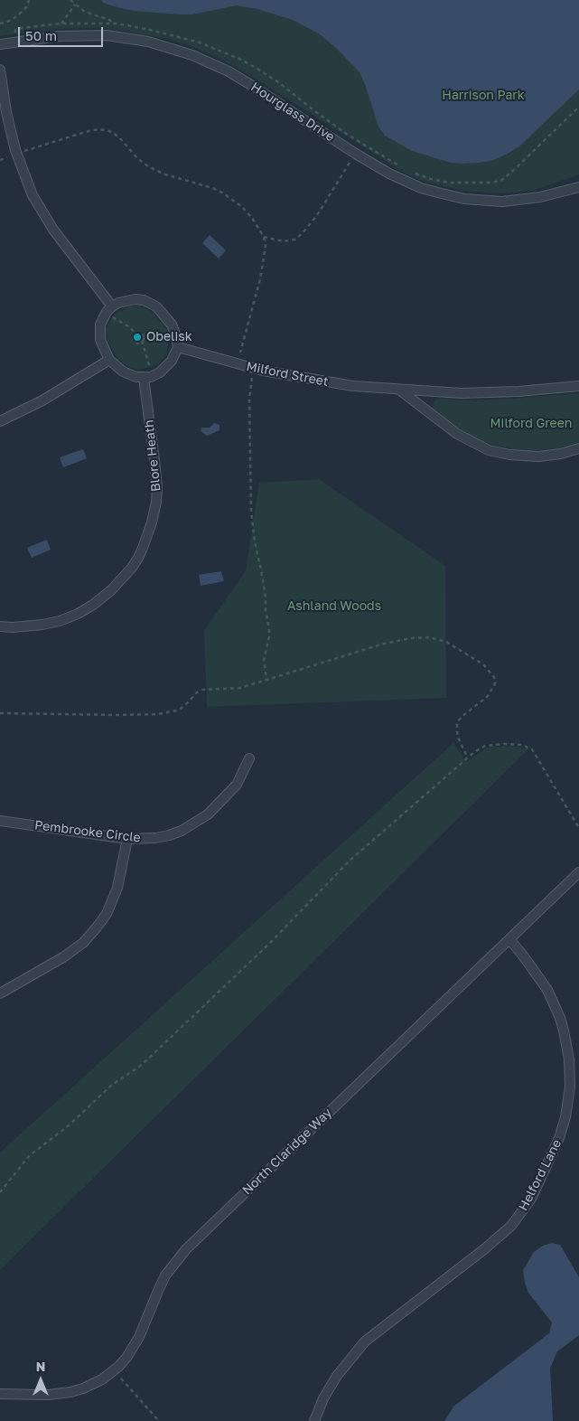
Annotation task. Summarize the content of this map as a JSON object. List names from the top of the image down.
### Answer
{
  "streets": {
    "street": [
      "Hourglass Drive",
      "Milford Street",
      "Blore Heath",
      "Pembrooke Circle",
      "North Claridge Way",
      "Helford Lane"
    ]
  },
  "crossings": [
    ["North Claridge Way", "Helford Lane"]
  ],
  "parks": ["Harrison Park", "Milford Green", "Ashland Woods"],
  "places": ["Obelisk"],
  "scale_bar": "50 m",
  "north": "top"
}
